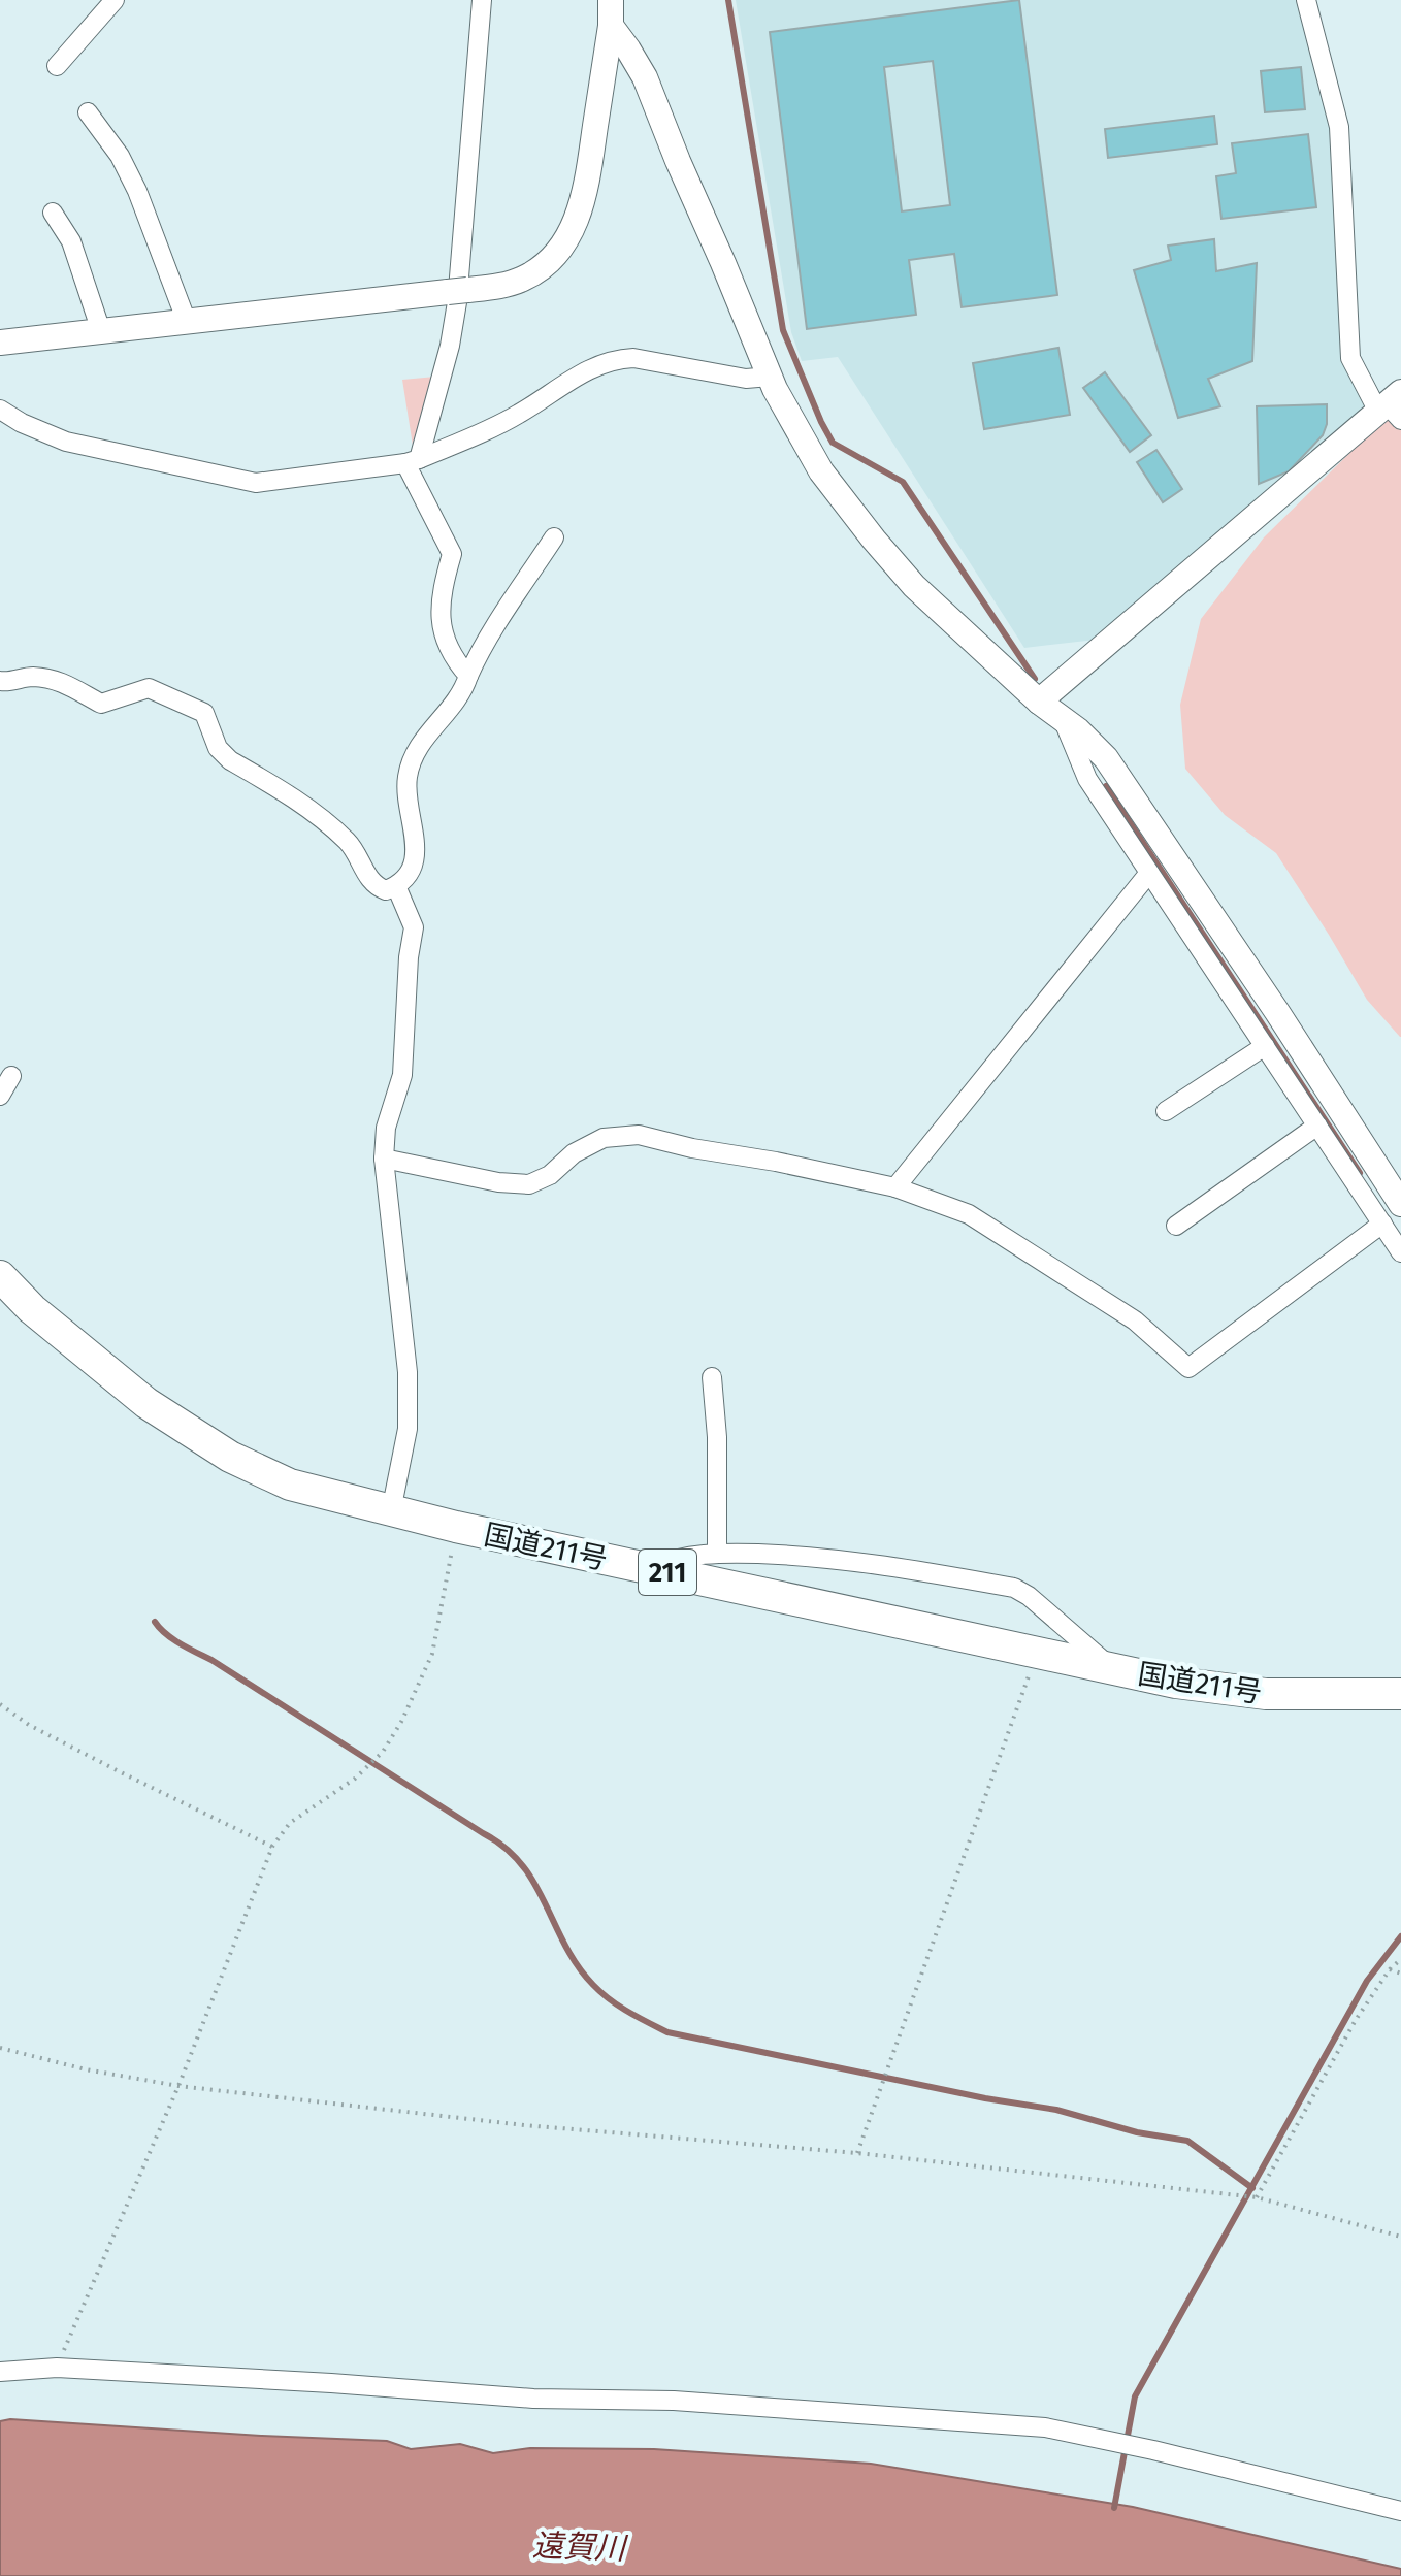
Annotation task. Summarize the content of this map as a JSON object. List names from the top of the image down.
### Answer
{
  "streets": {
    "highway": ["国道211号", "211"]
  },
  "water": ["遠賀川"]
}
